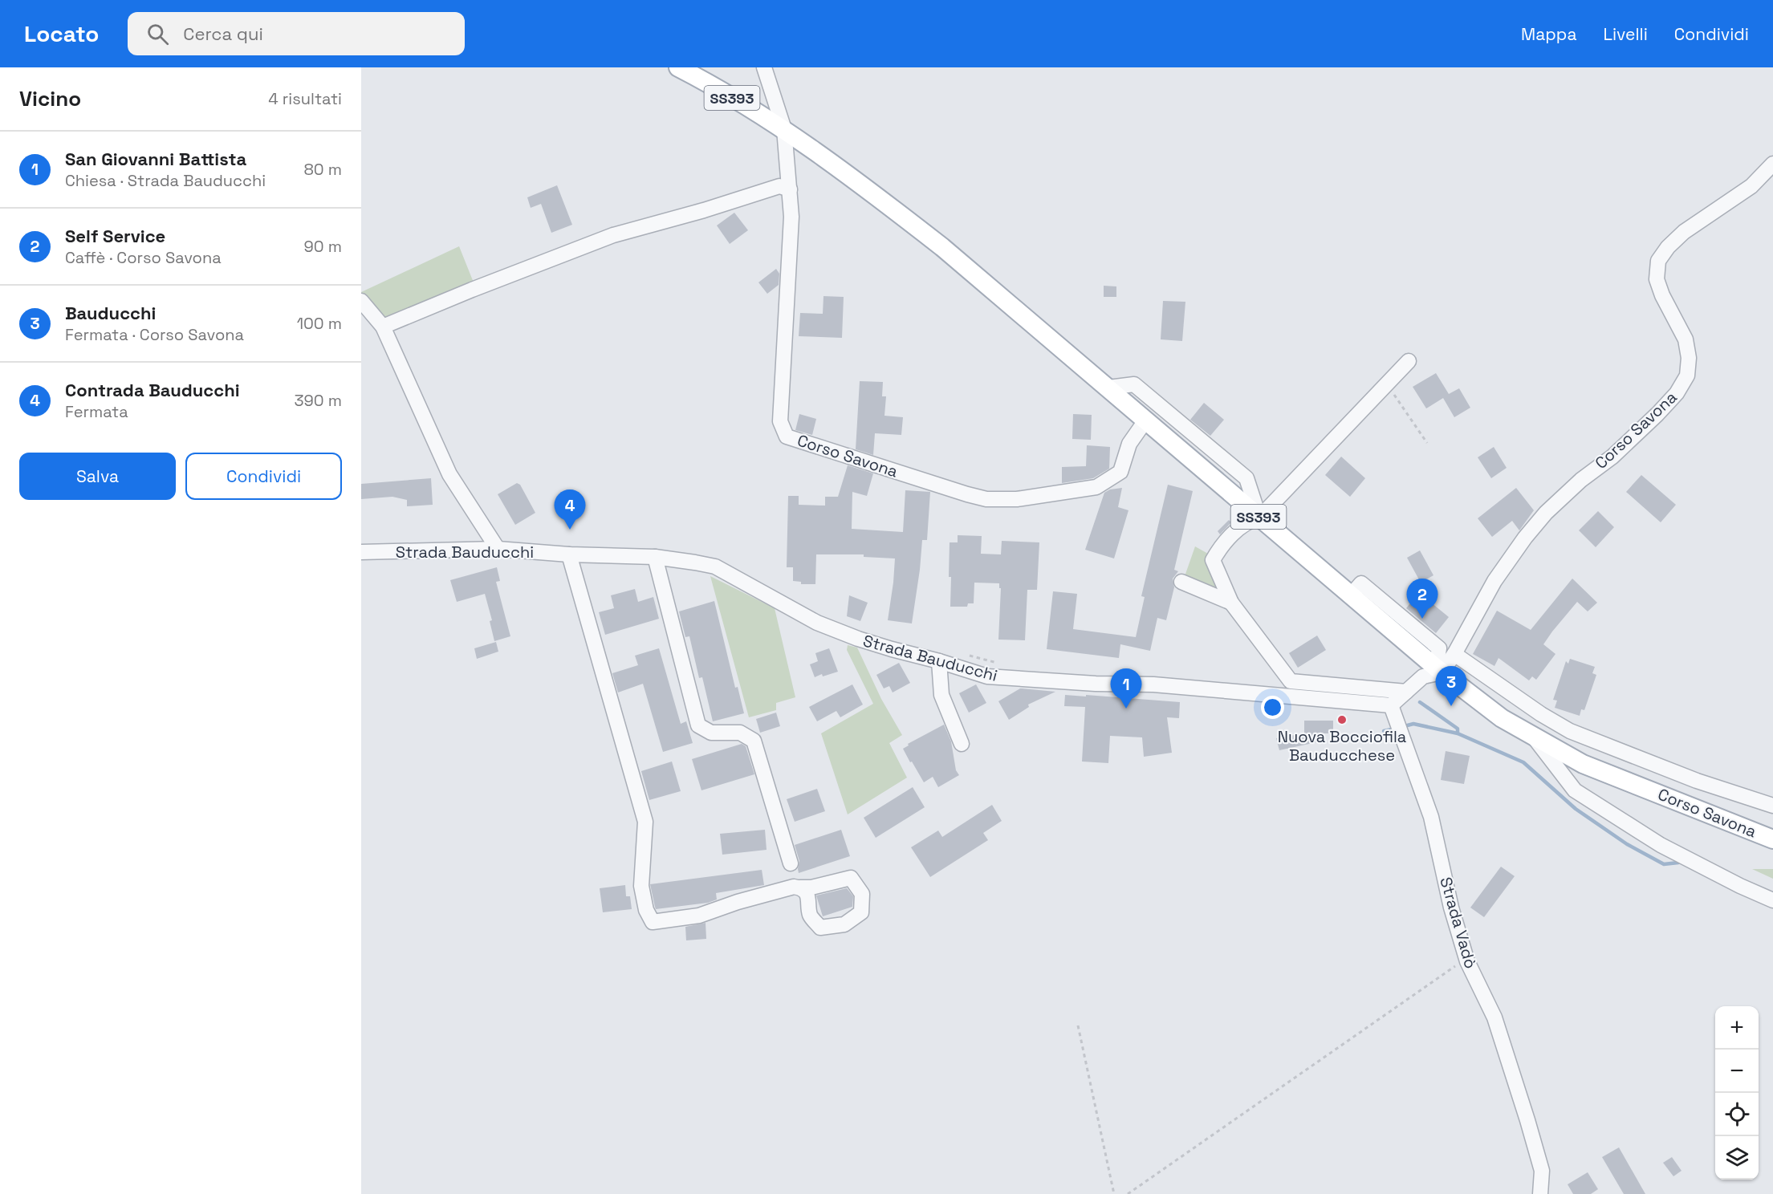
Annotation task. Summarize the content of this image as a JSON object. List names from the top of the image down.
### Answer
{
  "streets": {
    "main road": ["SS393", "Corso Savona"],
    "street": ["Strada Bauducchi", "Strada Vadò"]
  },
  "crossings": [
    ["Strada Bauducchi", "Strada Vadò"]
  ],
  "places": ["Nuova Bocciofila Bauducchese"],
  "page": {
    "header": "Locato",
    "search": "Cerca qui",
    "nav": ["Mappa", "Livelli", "Condividi"],
    "heading": ["Vicino", "4 risultati"],
    "list": [
      {
        "mark": "1",
        "name": "San Giovanni Battista",
        "note": "Chiesa · Strada Bauducchi",
        "value": "80 m"
      },
      {
        "mark": "2",
        "name": "Self Service",
        "note": "Caffè · Corso Savona",
        "value": "90 m"
      },
      {
        "mark": "3",
        "name": "Bauducchi",
        "note": "Fermata · Corso Savona",
        "value": "100 m"
      },
      {
        "mark": "4",
        "name": "Contrada Bauducchi",
        "note": "Fermata",
        "value": "390 m"
      }
    ],
    "buttons": ["Salva", "Condividi"],
    "pins": [
      "4",
      "2",
      "3",
      "1"
    ],
    "map_buttons": ["+", "−"]
  }
}
